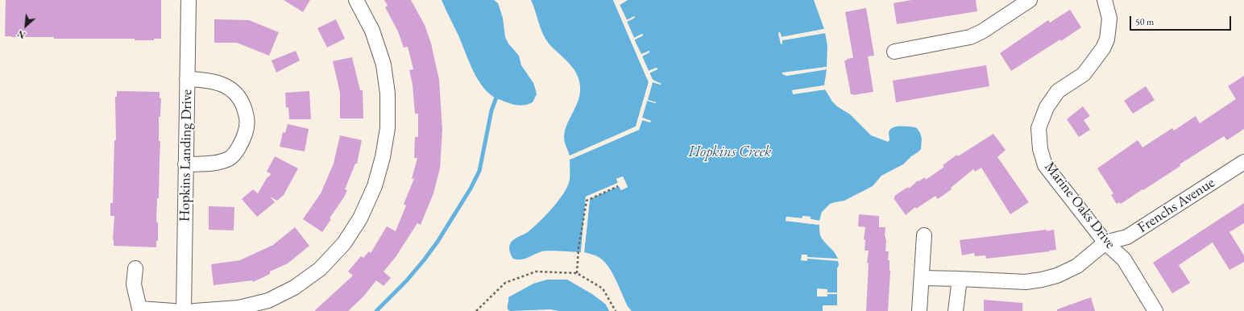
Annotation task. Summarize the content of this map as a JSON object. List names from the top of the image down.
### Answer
{
  "streets": {
    "street": ["Hopkins Landing Drive", "Marine Oaks Drive", "Frenchs Avenue"]
  },
  "crossings": [
    ["Marine Oaks Drive", "Frenchs Avenue"]
  ],
  "water": ["Hopkins Creek"],
  "scale_bar": "50 m",
  "north": "bottom left"
}
